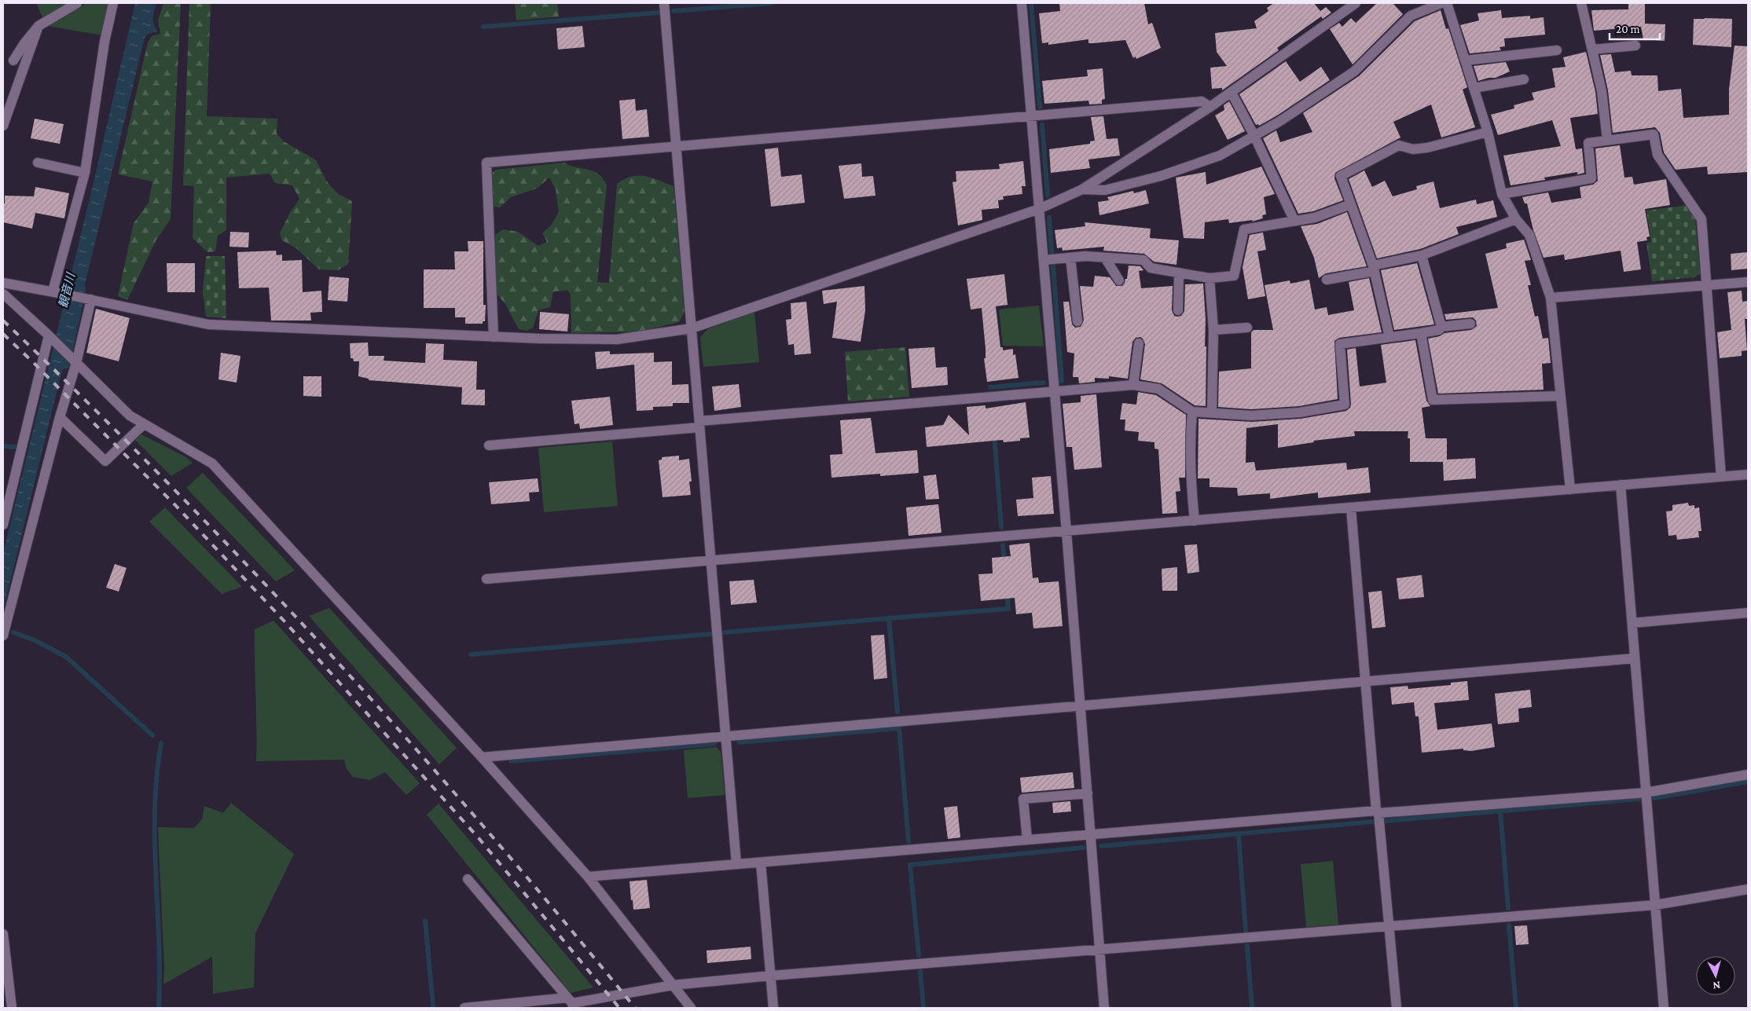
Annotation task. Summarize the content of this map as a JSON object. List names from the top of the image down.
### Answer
{
  "water": ["観音川"],
  "scale_bar": "20 m",
  "north": "bottom"
}
